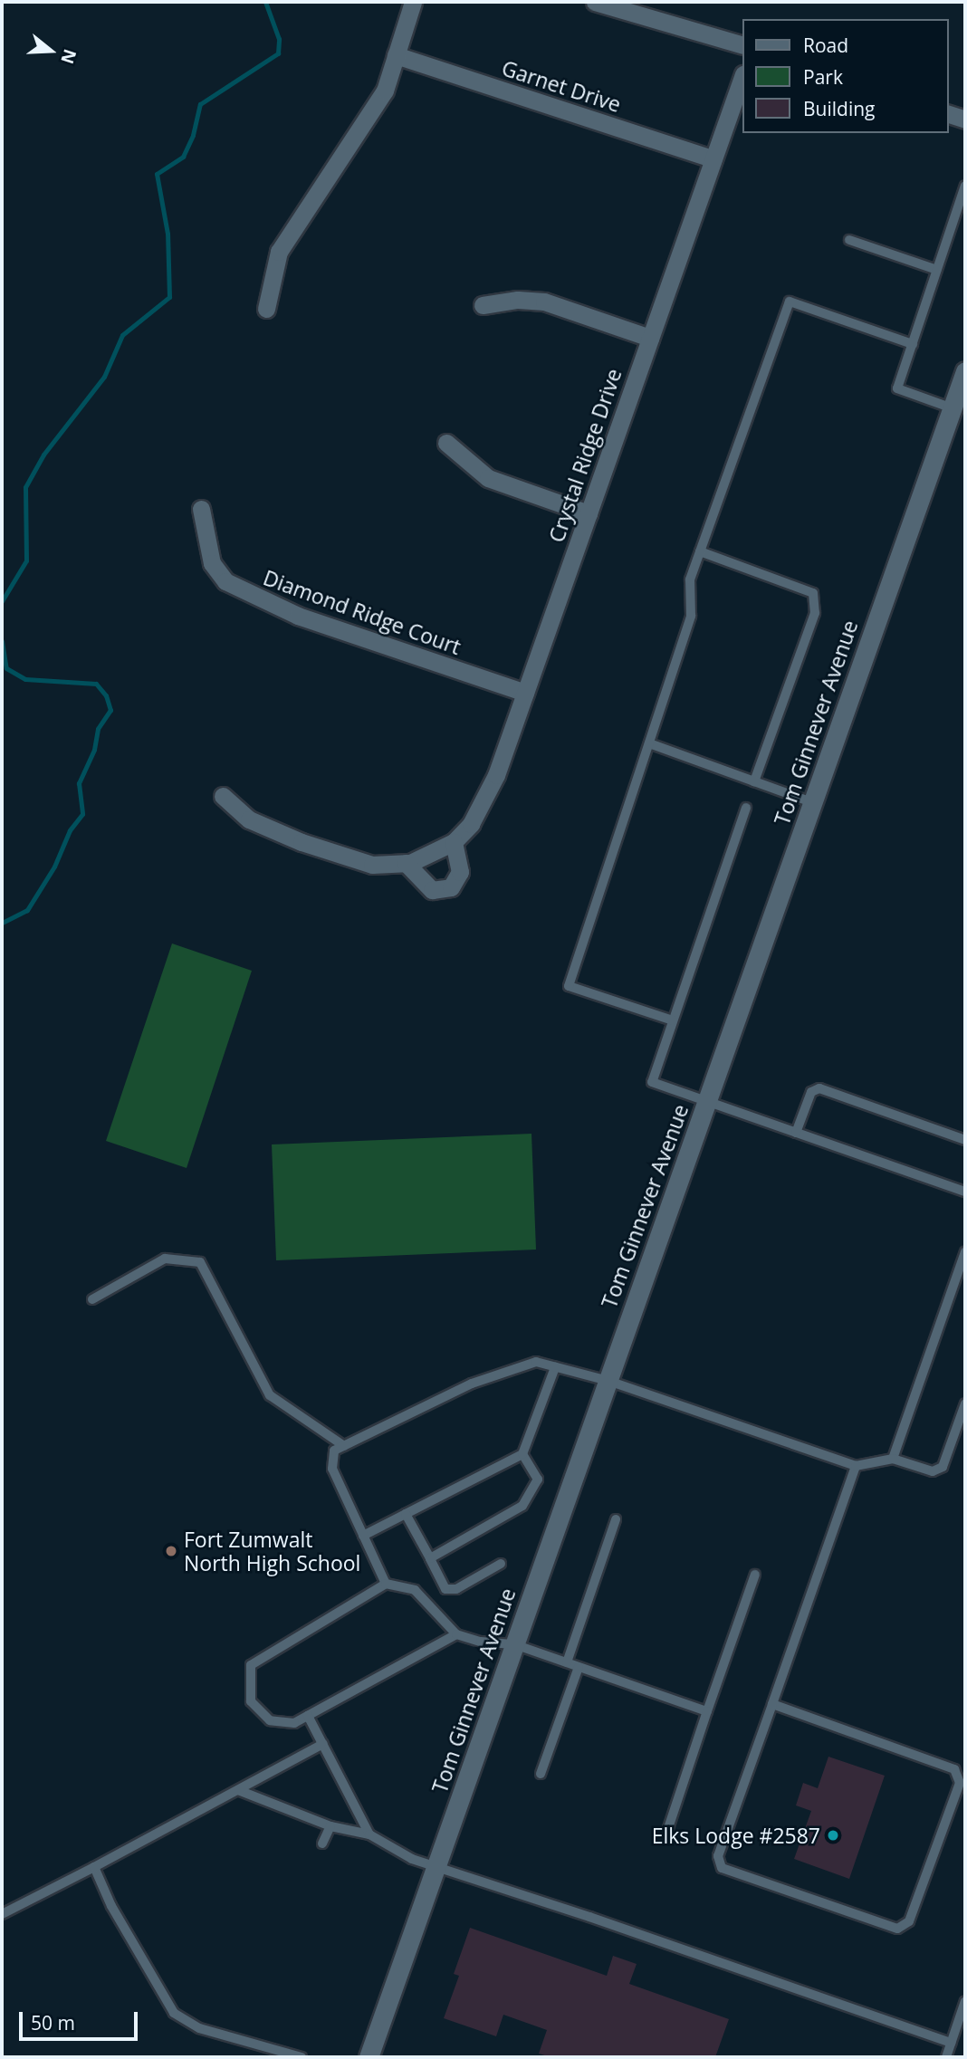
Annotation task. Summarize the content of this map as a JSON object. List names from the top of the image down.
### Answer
{
  "streets": {
    "main road": ["Tom Ginnever Avenue"],
    "street": ["Garnet Drive", "Crystal Ridge Drive", "Diamond Ridge Court"]
  },
  "crossings": [
    ["Garnet Drive", "Crystal Ridge Drive"],
    ["Crystal Ridge Drive", "Diamond Ridge Court"]
  ],
  "places": ["Fort Zumwalt North High School", "Elks Lodge #2587"],
  "legend": ["Road", "Park", "Building"],
  "scale_bar": "50 m",
  "north": "right"
}
